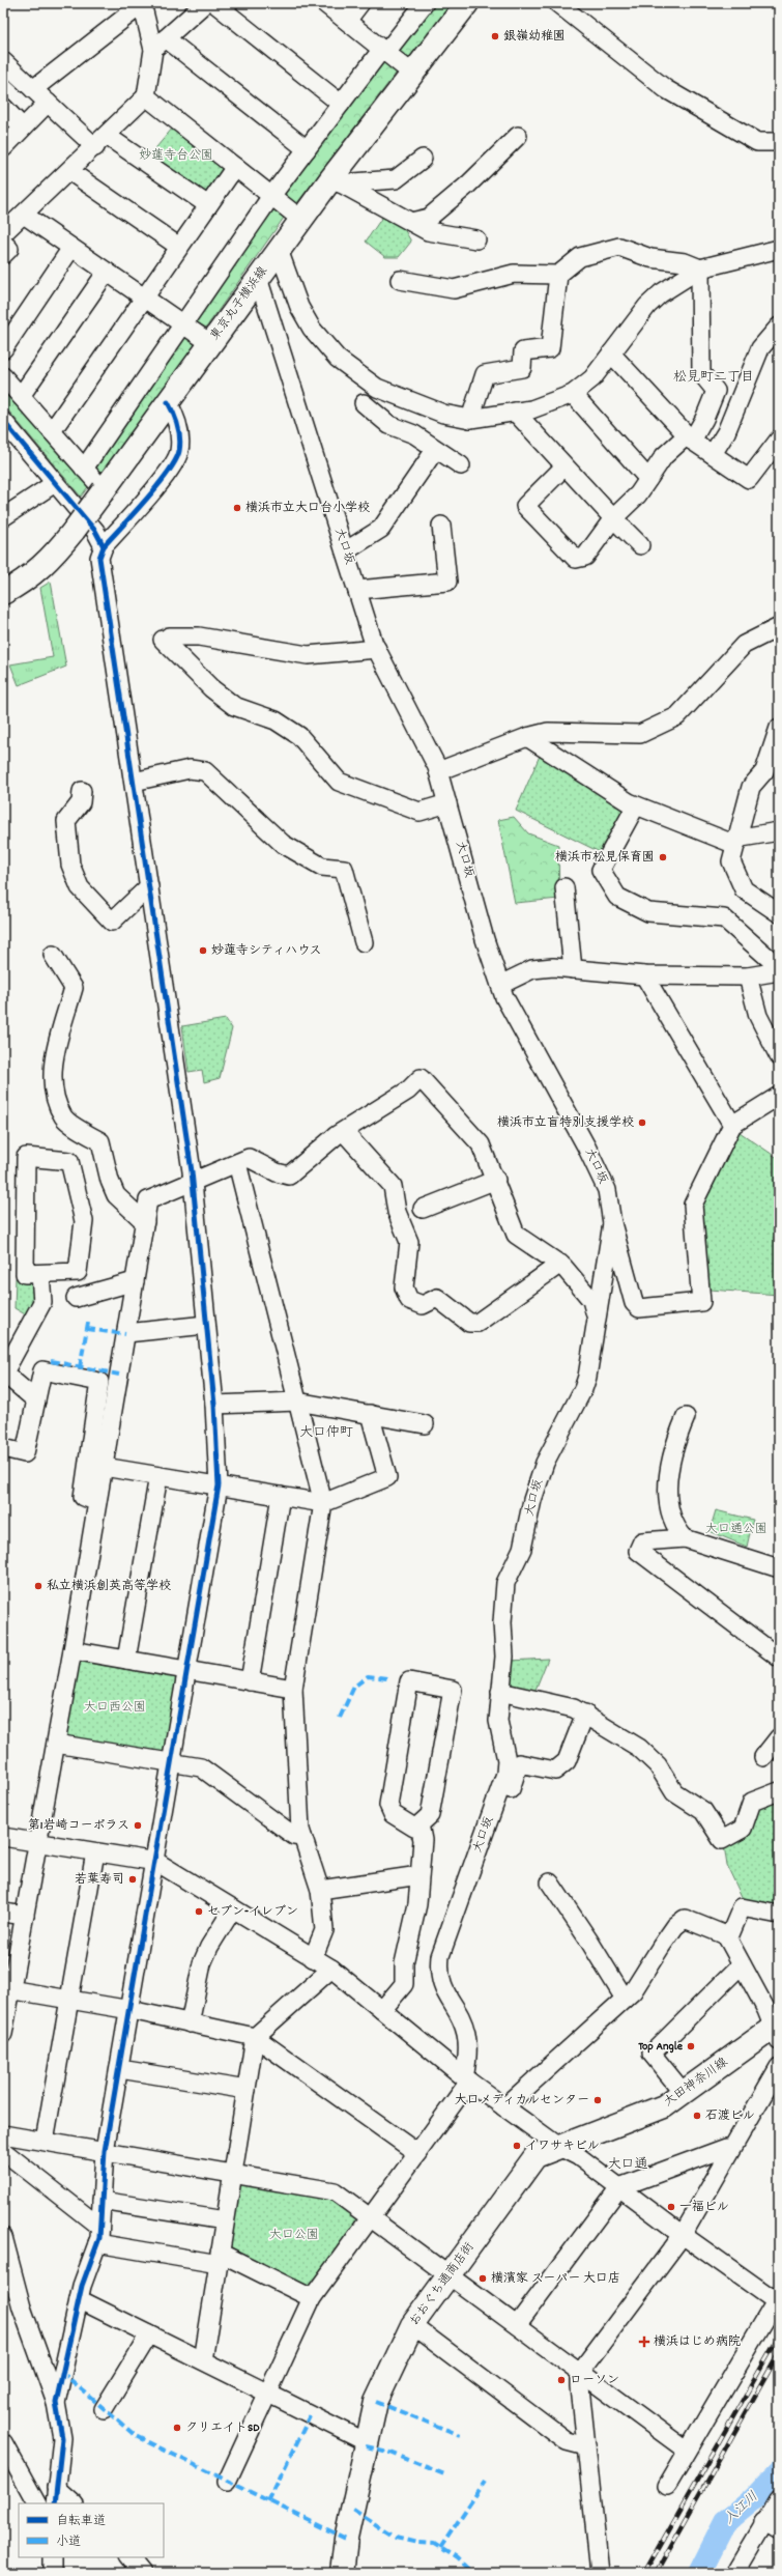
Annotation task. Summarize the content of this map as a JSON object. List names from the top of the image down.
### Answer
{
  "streets": {
    "main road": ["東京丸子横浜線", "大田神奈川線", "おおぐち通商店街"],
    "street": ["大口坂"]
  },
  "crossings": [
    ["東京丸子横浜線", "大口坂"],
    ["大田神奈川線", "おおぐち通商店街"]
  ],
  "districts": ["松見町二丁目", "大口仲町", "大口通"],
  "water": ["入江川"],
  "parks": [
    "妙蓮寺台公園",
    "大口通公園",
    "大口西公園",
    "大口公園"
  ],
  "places": {
    "other": [
      "銀嶺幼稚園",
      "横浜市立大口台小学校",
      "横浜市松見保育園",
      "妙蓮寺シティハウス",
      "横浜市立盲特別支援学校",
      "私立横浜創英高等学校",
      "第1岩崎コーポラス",
      "若葉寿司",
      "セブン-イレブン",
      "Top Angle",
      "大口メディカルセンター",
      "石渡ビル",
      "イワサキビル",
      "一福ビル",
      "横濱家 スーパー 大口店",
      "ローソン",
      "クリエイトSD"
    ],
    "health": ["横浜はじめ病院"]
  },
  "legend": ["自転車道", "小道"]
}
